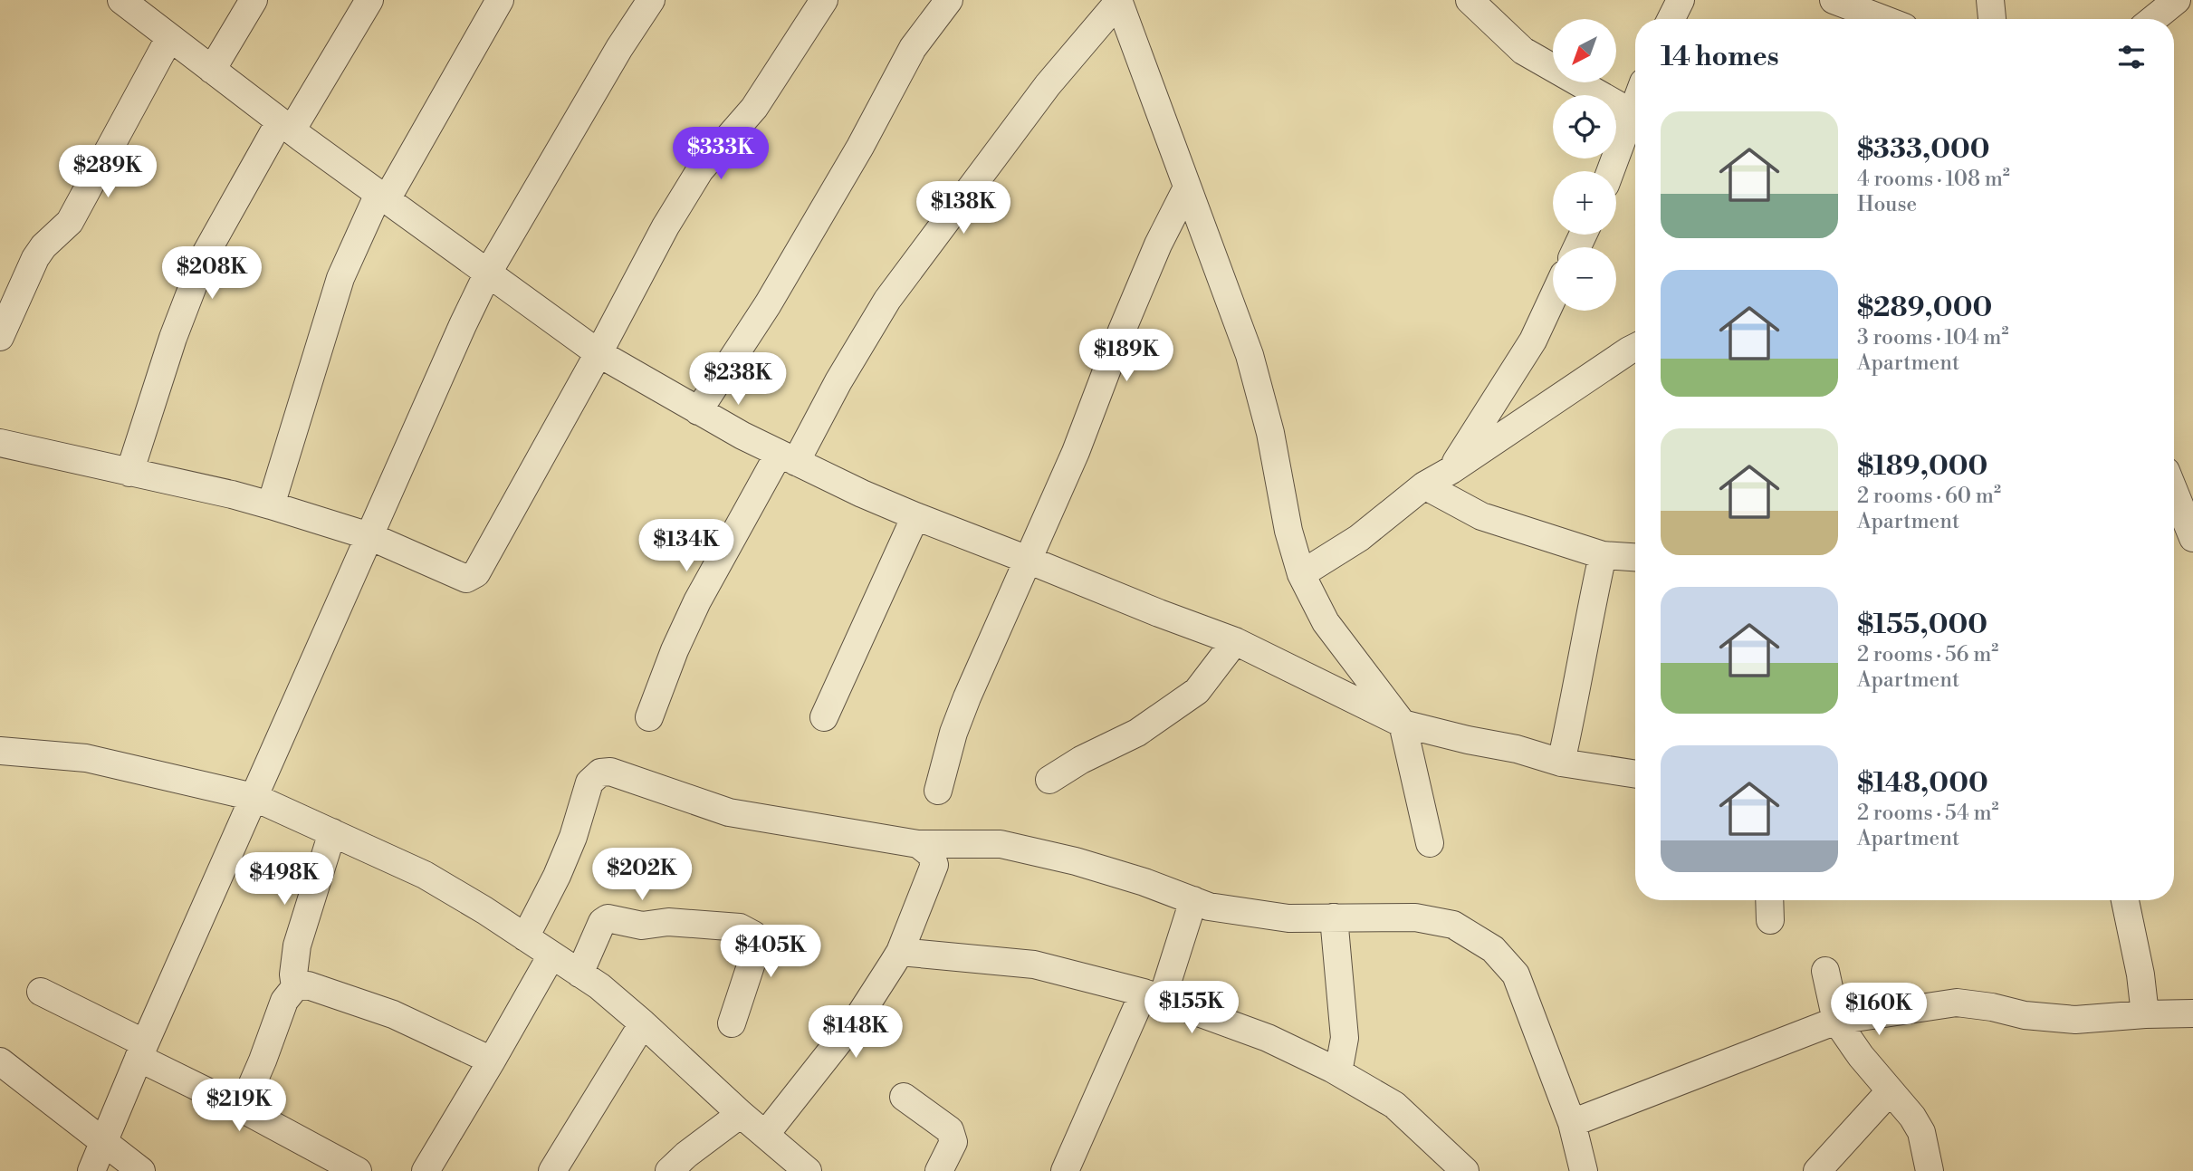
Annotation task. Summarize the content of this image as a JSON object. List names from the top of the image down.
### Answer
{
  "north": "bottom left",
  "page": {
    "map_buttons": ["+", "−"],
    "heading": "14 homes",
    "list": [
      {
        "name": "$333,000",
        "note": "4 rooms · 108 m² · House"
      },
      {
        "name": "$289,000",
        "note": "3 rooms · 104 m² · Apartment"
      },
      {
        "name": "$189,000",
        "note": "2 rooms · 60 m² · Apartment"
      },
      {
        "name": "$155,000",
        "note": "2 rooms · 56 m² · Apartment"
      },
      {
        "name": "$148,000",
        "note": "2 rooms · 54 m² · Apartment"
      }
    ],
    "price": [
      "$333K",
      "$289K",
      "$138K",
      "$208K",
      "$189K",
      "$238K",
      "$134K",
      "$202K",
      "$498K",
      "$405K",
      "$155K",
      "$160K",
      "$148K",
      "$219K"
    ]
  }
}
